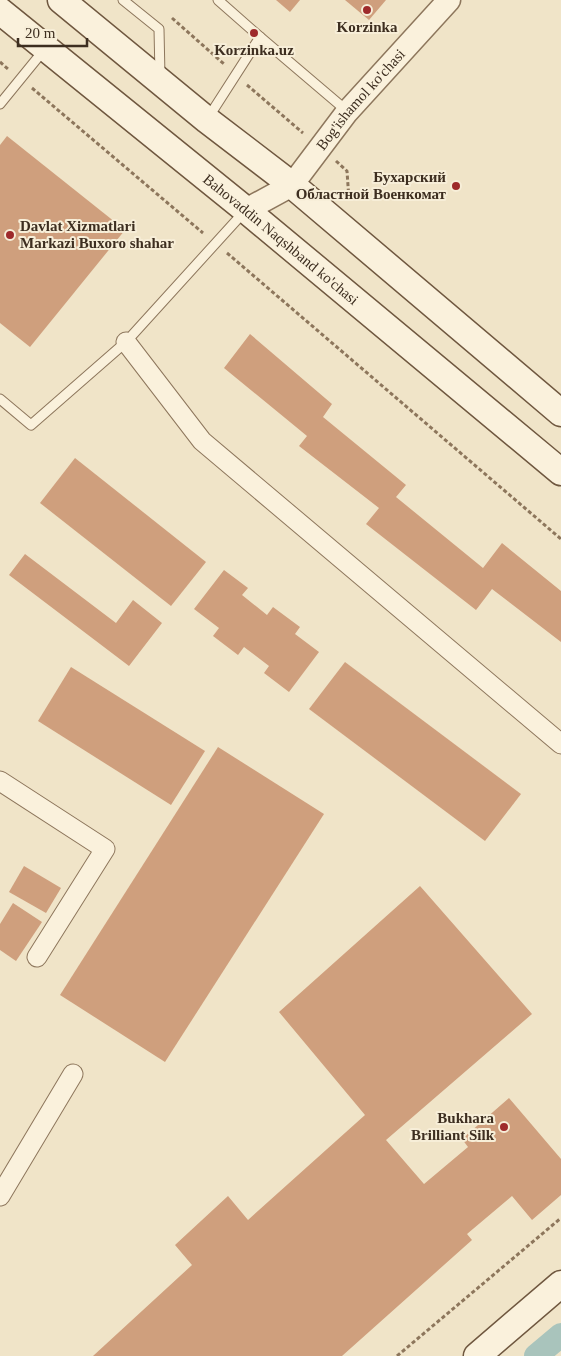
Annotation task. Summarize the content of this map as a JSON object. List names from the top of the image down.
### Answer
{
  "streets": {
    "main road": ["Bahovaddin Naqshband ko'chasi"],
    "street": ["Bog'ishamol ko'chasi"]
  },
  "crossings": [
    ["Bog'ishamol ko'chasi", "Bahovaddin Naqshband ko'chasi"]
  ],
  "places": [
    "Korzinka",
    "Korzinka.uz",
    "Бухарский Областной Военкомат",
    "Davlat Xizmatlari Markazi Buxoro shahar",
    "Bukhara Brilliant Silk"
  ],
  "scale_bar": "20 m"
}
